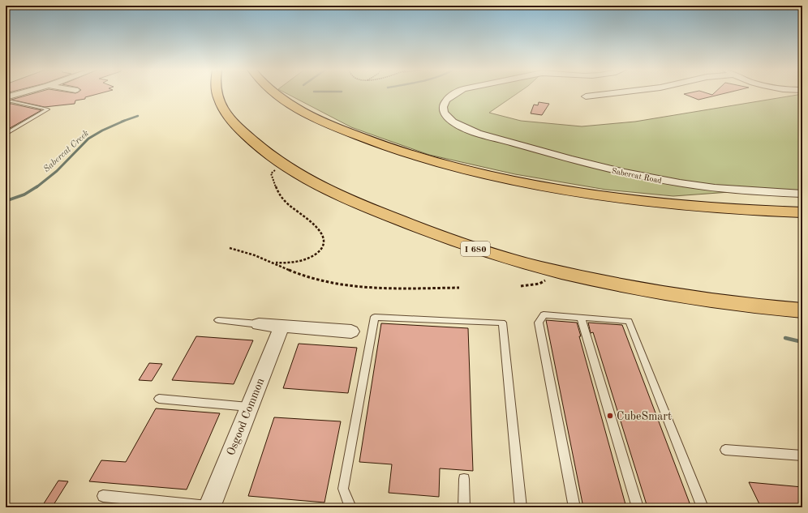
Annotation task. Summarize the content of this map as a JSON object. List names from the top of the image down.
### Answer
{
  "streets": {
    "highway": ["I 680"],
    "street": ["Sabercat Road", "Osgood Common"]
  },
  "water": ["Sabercat Creek"],
  "places": ["CubeSmart"]
}
